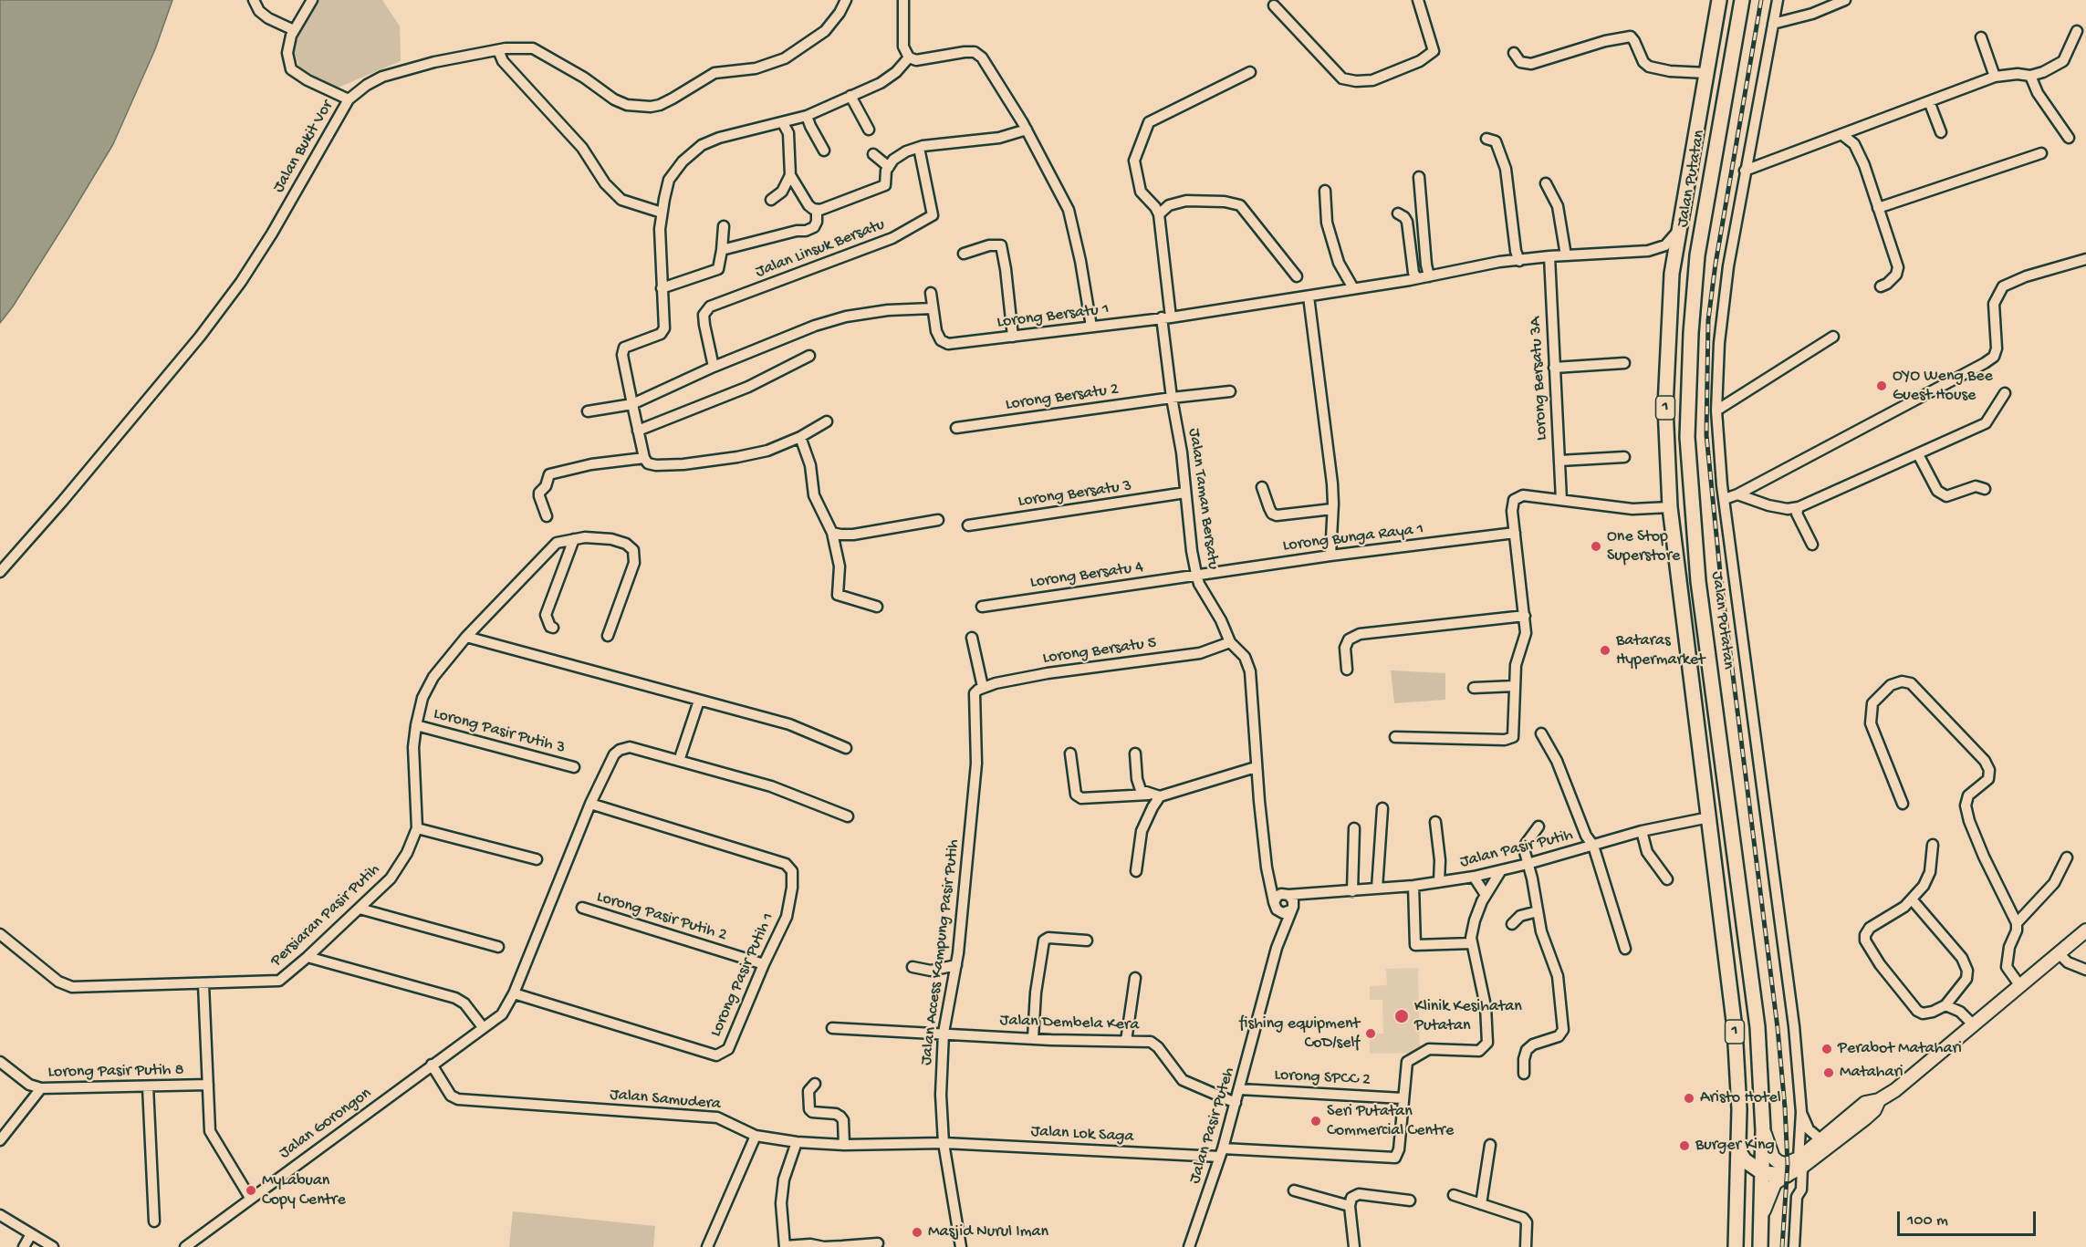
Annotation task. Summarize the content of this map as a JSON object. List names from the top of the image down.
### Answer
{
  "streets": {
    "highway": ["Jalan Putatan", "1"],
    "street": [
      "Jalan Bukit Vor",
      "Jalan Linsuk Bersatu",
      "Lorong Bersatu 1",
      "Lorong Bersatu 3A",
      "Lorong Bersatu 2",
      "Lorong Bersatu 3",
      "Jalan Taman Bersatu",
      "Lorong Bunga Raya 1",
      "Lorong Bersatu 4",
      "Lorong Bersatu 5",
      "Lorong Pasir Putih 3",
      "Jalan Pasir Putih",
      "Persiaran Pasir Putih",
      "Lorong Pasir Putih 2",
      "Jalan Access Kampung Pasir Putih",
      "Lorong Pasir Putih 1",
      "Jalan Dembela Kera",
      "Lorong Pasir Putih 8",
      "Lorong SPCC 2",
      "Jalan Samudera",
      "Jalan Gorongon",
      "Jalan Pasir Puteh",
      "Jalan Lok Saga"
    ]
  },
  "crossings": [
    ["Jalan Putatan", "Jalan Pasir Putih"],
    ["Lorong Bersatu 1", "Lorong Bersatu 3A"],
    ["Lorong Bersatu 1", "Jalan Taman Bersatu"],
    ["Lorong Bersatu 2", "Jalan Taman Bersatu"],
    ["Lorong Bersatu 3", "Jalan Taman Bersatu"],
    ["Jalan Taman Bersatu", "Lorong Bunga Raya 1"],
    ["Jalan Taman Bersatu", "Lorong Bersatu 4"],
    ["Jalan Taman Bersatu", "Lorong Bersatu 5"],
    ["Jalan Taman Bersatu", "Jalan Pasir Putih"],
    ["Jalan Taman Bersatu", "Jalan Pasir Puteh"],
    ["Lorong Bunga Raya 1", "Lorong Bersatu 4"],
    ["Lorong Bersatu 5", "Jalan Access Kampung Pasir Putih"],
    ["Lorong Pasir Putih 3", "Persiaran Pasir Putih"],
    ["Jalan Pasir Putih", "Jalan Pasir Puteh"],
    ["Lorong Pasir Putih 2", "Lorong Pasir Putih 1"],
    ["Jalan Access Kampung Pasir Putih", "Jalan Dembela Kera"],
    ["Jalan Access Kampung Pasir Putih", "Jalan Samudera"],
    ["Jalan Access Kampung Pasir Putih", "Jalan Lok Saga"],
    ["Lorong Pasir Putih 1", "Jalan Gorongon"],
    ["Jalan Dembela Kera", "Jalan Pasir Puteh"],
    ["Lorong SPCC 2", "Jalan Pasir Puteh"],
    ["Lorong SPCC 2", "Jalan Lok Saga"],
    ["Jalan Samudera", "Jalan Gorongon"],
    ["Jalan Samudera", "Jalan Lok Saga"],
    ["Jalan Pasir Puteh", "Jalan Lok Saga"]
  ],
  "places": [
    "OYO Weng Bee Guest House",
    "One Stop Superstore",
    "Bataras Hypermarket",
    "Klinik Kesihatan Putatan",
    "fishing equipment CoD/self",
    "Perabot Matahari",
    "Matahari",
    "Aristo Hotel",
    "Seri Putatan Commercial Centre",
    "Burger King",
    "MyLabuan Copy Centre",
    "Masjid Nurul Iman"
  ],
  "scale_bar": "100 m"
}
